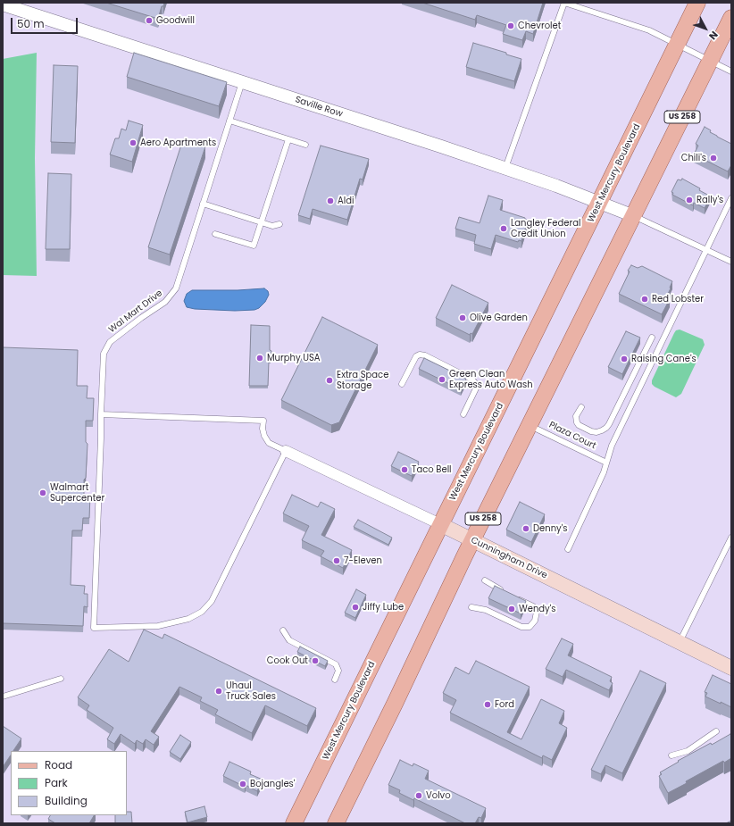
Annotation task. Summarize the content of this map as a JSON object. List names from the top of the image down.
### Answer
{
  "streets": {
    "main road": ["US 258", "West Mercury Boulevard", "Cunningham Drive"],
    "street": ["Saville Row"],
    "lane": ["Wal Mart Drive", "Plaza Court"]
  },
  "crossings": [
    ["Saville Row", "US 258"],
    ["Saville Row", "West Mercury Boulevard"],
    ["Saville Row", "Wal Mart Drive"],
    ["US 258", "Plaza Court"],
    ["US 258", "Cunningham Drive"],
    ["West Mercury Boulevard", "Cunningham Drive"],
    ["Wal Mart Drive", "Cunningham Drive"]
  ],
  "places": [
    "Goodwill",
    "Chevrolet",
    "Aero Apartments",
    "Chili's",
    "Rally's",
    "Aldi",
    "Langley Federal Credit Union",
    "Red Lobster",
    "Olive Garden",
    "Murphy USA",
    "Raising Cane's",
    "Green Clean Express Auto Wash",
    "Extra Space Storage",
    "Taco Bell",
    "Walmart Supercenter",
    "Denny's",
    "7-Eleven",
    "Jiffy Lube",
    "Wendy's",
    "Cook Out",
    "Uhaul Truck Sales",
    "Ford",
    "Bojangles'",
    "Volvo"
  ],
  "legend": ["Road", "Park", "Building"],
  "scale_bar": "50 m",
  "north": "bottom right"
}
